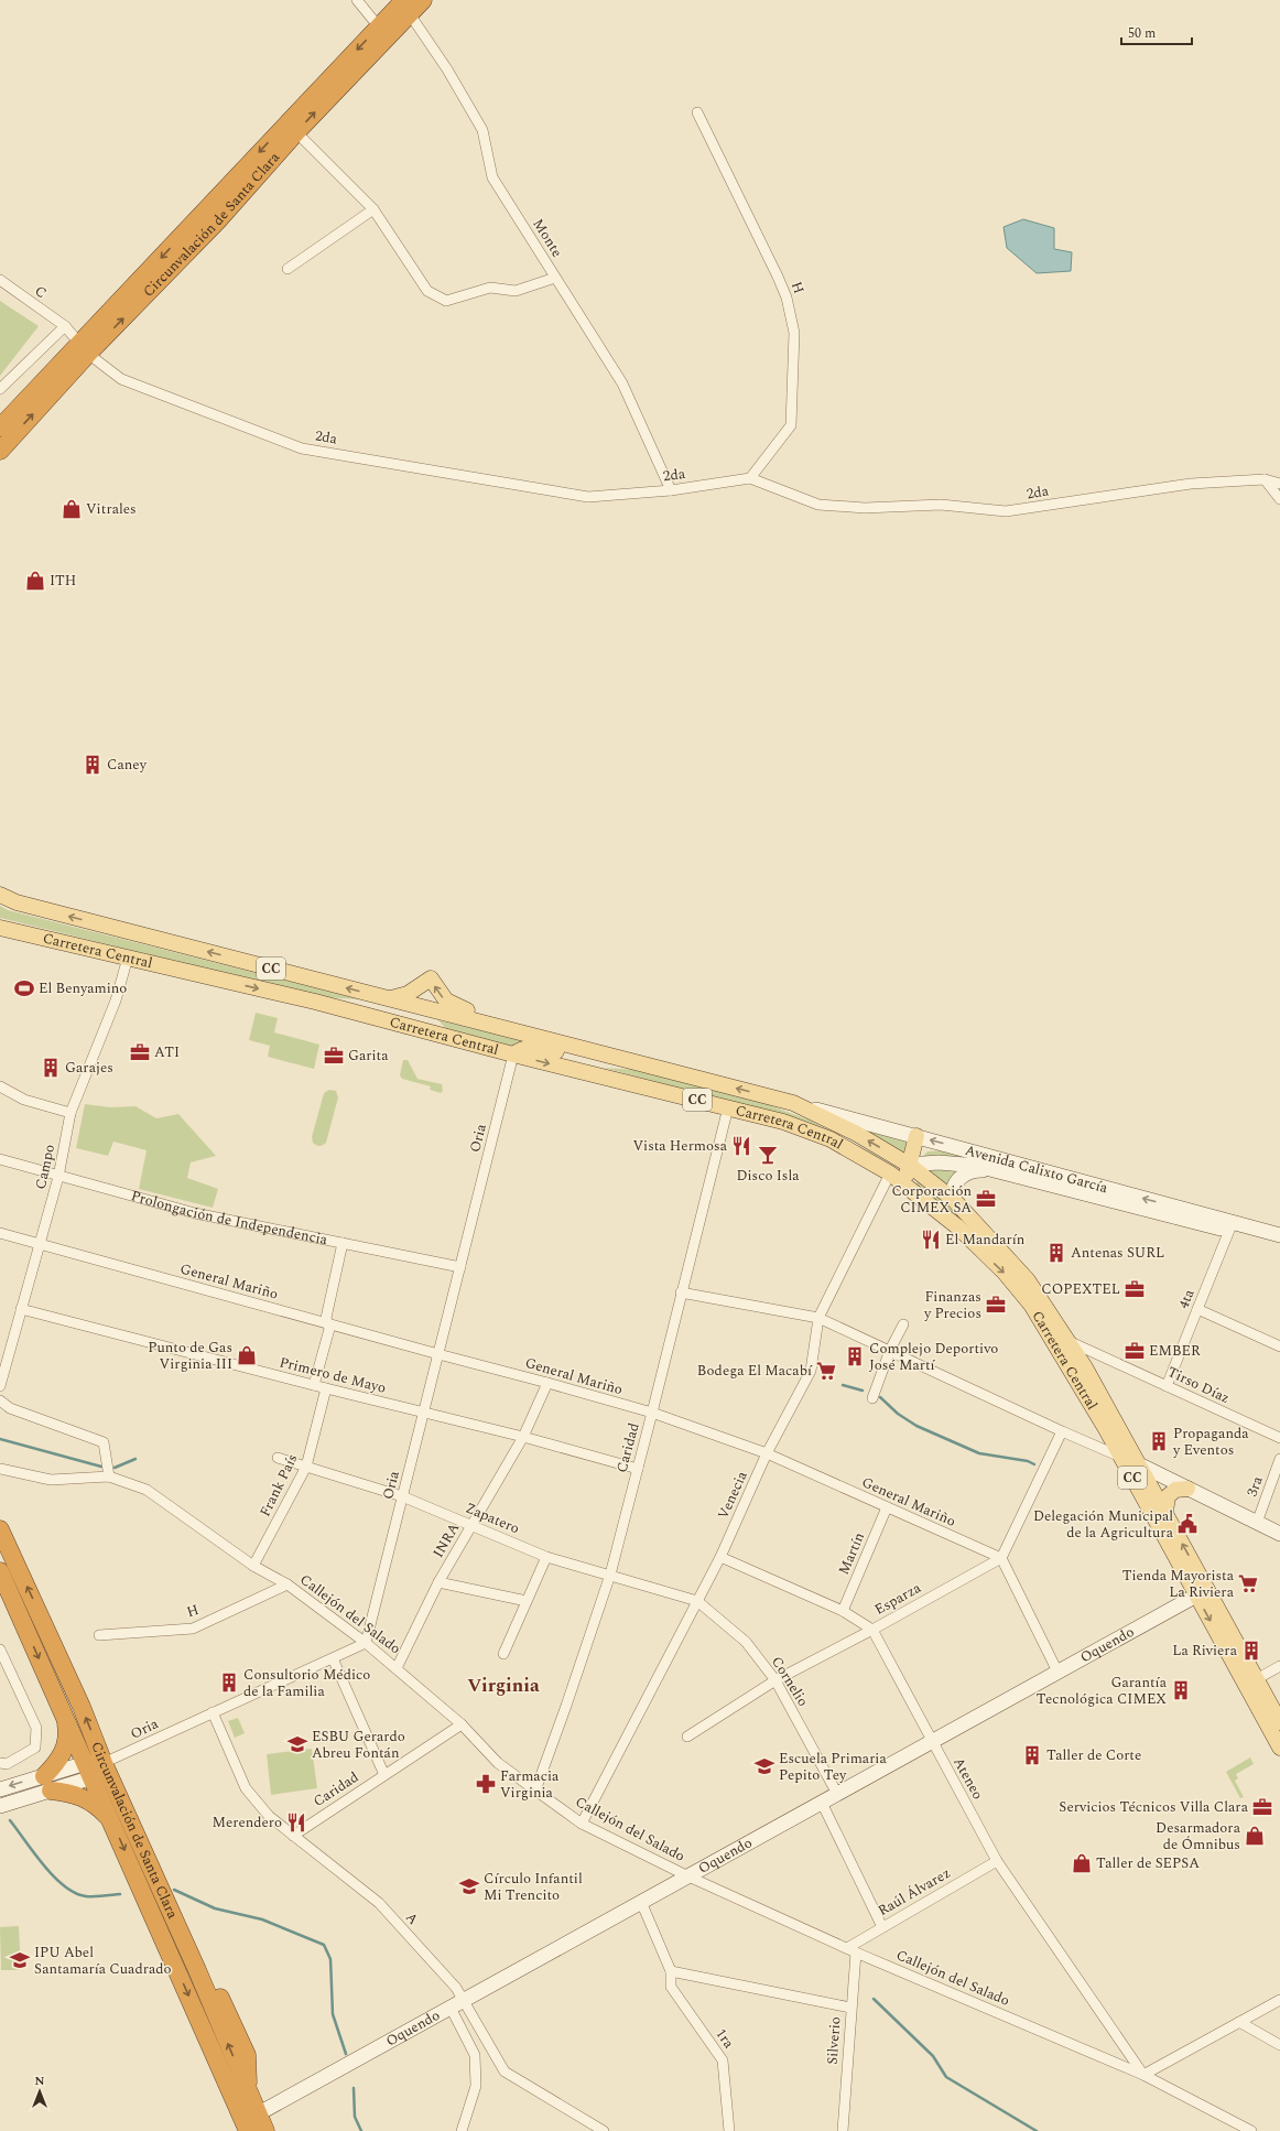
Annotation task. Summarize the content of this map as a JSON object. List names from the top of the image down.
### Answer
{
  "streets": {
    "highway": ["Circunvalación de Santa Clara"],
    "main road": ["Carretera Central", "CC"],
    "street": [
      "Monte",
      "H",
      "C",
      "2da",
      "Oria",
      "Campo",
      "Avenida Calixto García",
      "Prolongación de Independencia",
      "General Mariño",
      "4ta",
      "Primero de Mayo",
      "Tirso Díaz",
      "Caridad",
      "Frank País",
      "3ra",
      "Venecia",
      "Zapatero",
      "INRA",
      "Martín",
      "Esparza",
      "Callejón del Salado",
      "Oquendo",
      "Cornelio",
      "Ateneo",
      "Raúl Álvarez",
      "A",
      "1ra",
      "Silverio"
    ]
  },
  "crossings": [
    ["Circunvalación de Santa Clara", "Monte"],
    ["Circunvalación de Santa Clara", "C"],
    ["Circunvalación de Santa Clara", "2da"],
    ["Circunvalación de Santa Clara", "Oria"],
    ["Circunvalación de Santa Clara", "Oquendo"],
    ["Monte", "2da"],
    ["H", "2da"],
    ["H", "Callejón del Salado"],
    ["C", "2da"],
    ["Carretera Central", "Oria"],
    ["Carretera Central", "Campo"],
    ["Carretera Central", "Avenida Calixto García"],
    ["Carretera Central", "Tirso Díaz"],
    ["Carretera Central", "Caridad"],
    ["Carretera Central", "Venecia"],
    ["Carretera Central", "Oquendo"],
    ["Oria", "Prolongación de Independencia"],
    ["Oria", "General Mariño"],
    ["Oria", "Primero de Mayo"],
    ["Oria", "Zapatero"],
    ["Oria", "Callejón del Salado"],
    ["Oria", "A"],
    ["Campo", "Prolongación de Independencia"],
    ["Campo", "General Mariño"],
    ["Campo", "Primero de Mayo"],
    ["Avenida Calixto García", "4ta"],
    ["General Mariño", "Caridad"],
    ["General Mariño", "Venecia"],
    ["General Mariño", "INRA"],
    ["General Mariño", "Martín"],
    ["General Mariño", "Esparza"],
    ["4ta", "Tirso Díaz"],
    ["Primero de Mayo", "Caridad"],
    ["Primero de Mayo", "Frank País"],
    ["Primero de Mayo", "INRA"],
    ["Caridad", "Zapatero"],
    ["Caridad", "Callejón del Salado"],
    ["Caridad", "A"],
    ["Frank País", "Zapatero"],
    ["Frank País", "Callejón del Salado"],
    ["Venecia", "Zapatero"],
    ["Venecia", "Callejón del Salado"],
    ["Venecia", "Cornelio"],
    ["Venecia", "Ateneo"],
    ["Zapatero", "INRA"],
    ["Zapatero", "Cornelio"],
    ["INRA", "Callejón del Salado"],
    ["Martín", "Ateneo"],
    ["Esparza", "Cornelio"],
    ["Esparza", "Ateneo"],
    ["Callejón del Salado", "Oquendo"],
    ["Callejón del Salado", "Ateneo"],
    ["Callejón del Salado", "Raúl Álvarez"],
    ["Callejón del Salado", "Silverio"],
    ["Oquendo", "Cornelio"],
    ["Oquendo", "Ateneo"],
    ["Oquendo", "A"],
    ["Oquendo", "1ra"],
    ["Ateneo", "Raúl Álvarez"],
    ["Raúl Álvarez", "Silverio"]
  ],
  "districts": ["Virginia"],
  "places": {
    "shop": [
      "Vitrales",
      "ITH",
      "Punto de Gas Virginia III",
      "Desarmadora de Ómnibus",
      "Taller de SEPSA"
    ],
    "building": [
      "Caney",
      "Garajes",
      "Antenas SURL",
      "Complejo Deportivo José Martí",
      "Propaganda y Eventos",
      "La Riviera",
      "Consultorio Médico de la Familia",
      "Garantía Tecnológica CIMEX",
      "Taller de Corte"
    ],
    "sports": ["El Benyamino"],
    "office": [
      "ATI",
      "Garita",
      "Corporación CIMEX SA",
      "COPEXTEL",
      "Finanzas y Precios",
      "EMBER",
      "Servicios Técnicos Villa Clara"
    ],
    "restaurant": ["Vista Hermosa", "El Mandarín", "Merendero"],
    "bar": ["Disco Isla"],
    "supermarket": ["Bodega El Macabí", "Tienda Mayorista La Riviera"],
    "public building": ["Delegación Municipal de la Agricultura"],
    "school or university": [
      "ESBU Gerardo Abreu Fontán",
      "Escuela Primaria Pepito Tey",
      "Círculo Infantil Mi Trencito",
      "IPU Abel Santamaría Cuadrado"
    ],
    "pharmacy": ["Farmacia Virginia"]
  },
  "scale_bar": "50 m",
  "north": "top"
}
